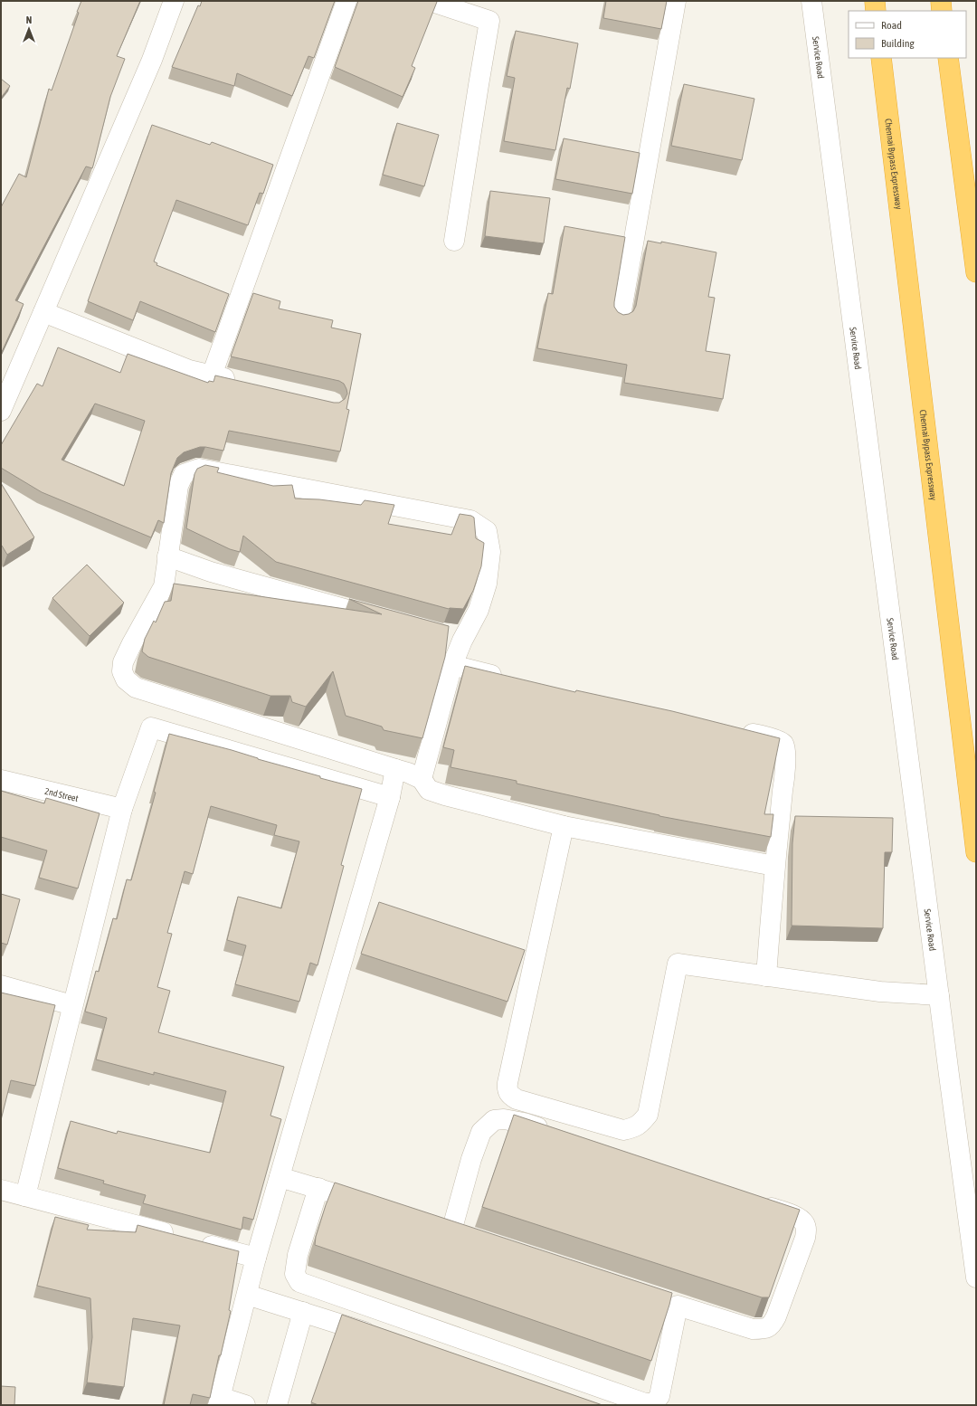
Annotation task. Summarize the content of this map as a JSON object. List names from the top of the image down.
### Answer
{
  "streets": {
    "highway": ["Chennai Bypass Expressway"],
    "street": ["Service Road", "2nd Street"]
  },
  "legend": ["Road", "Building"],
  "north": "top"
}
